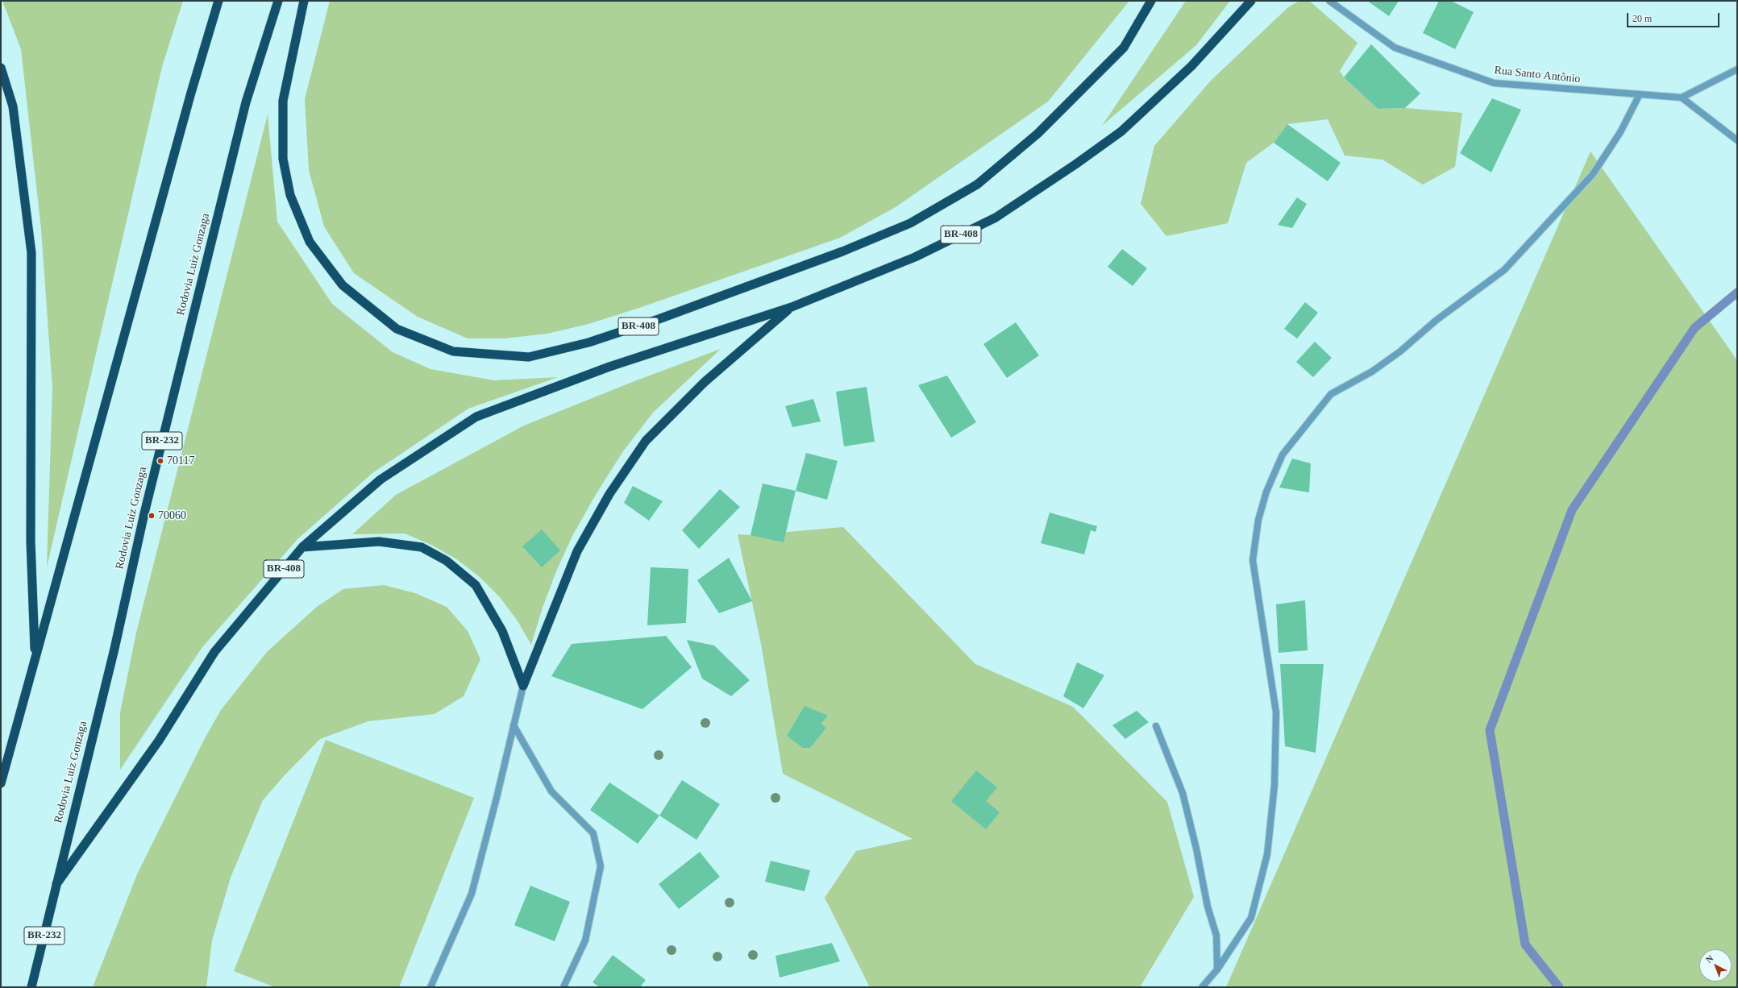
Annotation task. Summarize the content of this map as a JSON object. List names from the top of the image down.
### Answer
{
  "streets": {
    "highway": ["BR-408", "Rodovia Luiz Gonzaga", "BR-232"],
    "street": ["Rua Santo Antônio"]
  },
  "crossings": [
    ["BR-408", "Rodovia Luiz Gonzaga"]
  ],
  "places": ["70117", "70060"],
  "scale_bar": "20 m",
  "north": "top left"
}
